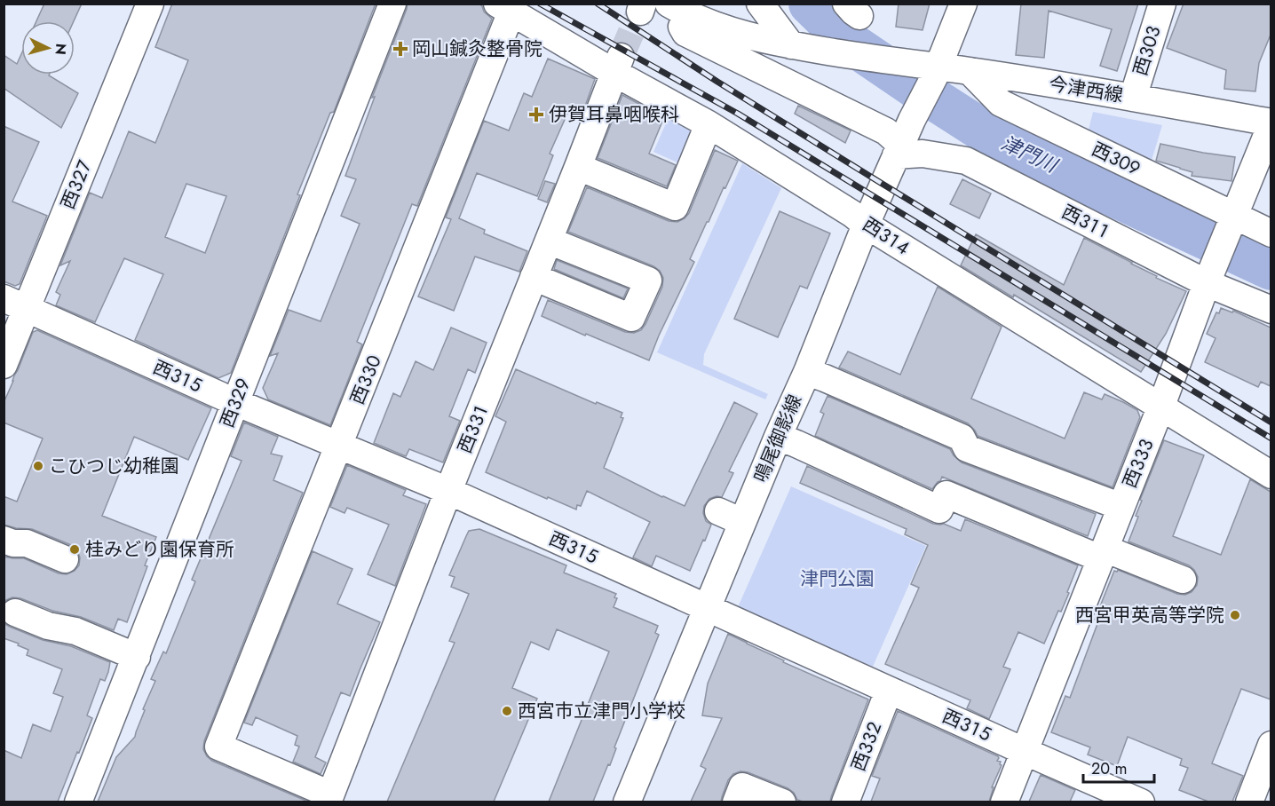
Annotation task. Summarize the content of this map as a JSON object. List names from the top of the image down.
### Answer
{
  "streets": {
    "street": [
      "西３０３",
      "今津西線",
      "西３０９",
      "西３２７",
      "西３１１",
      "西３１４",
      "西３１５",
      "西３３０",
      "西３２９",
      "西３３１",
      "鳴尾御影線",
      "西３３３",
      "西３３２"
    ]
  },
  "crossings": [
    ["西３０３", "今津西線"],
    ["今津西線", "西３０９"],
    ["今津西線", "鳴尾御影線"],
    ["今津西線", "西３３３"],
    ["西３０９", "西３３３"],
    ["西３２７", "西３１５"],
    ["西３１１", "鳴尾御影線"],
    ["西３１１", "西３３３"],
    ["西３１４", "西３３０"],
    ["西３１４", "西３３１"],
    ["西３１４", "鳴尾御影線"],
    ["西３１４", "西３３３"],
    ["西３１５", "西３３０"],
    ["西３１５", "西３２９"],
    ["西３１５", "西３３１"],
    ["西３１５", "鳴尾御影線"],
    ["西３１５", "西３３３"],
    ["西３１５", "西３３２"],
    ["西３３０", "西３３１"]
  ],
  "water": ["津門川"],
  "parks": ["津門公園"],
  "places": {
    "health": ["岡山鍼灸整骨院", "伊賀耳鼻咽喉科"],
    "other": [
      "こひつじ幼稚園",
      "桂みどり園保育所",
      "西宮甲英高等学院",
      "西宮市立津門小学校"
    ]
  },
  "scale_bar": "20 m",
  "north": "right"
}
